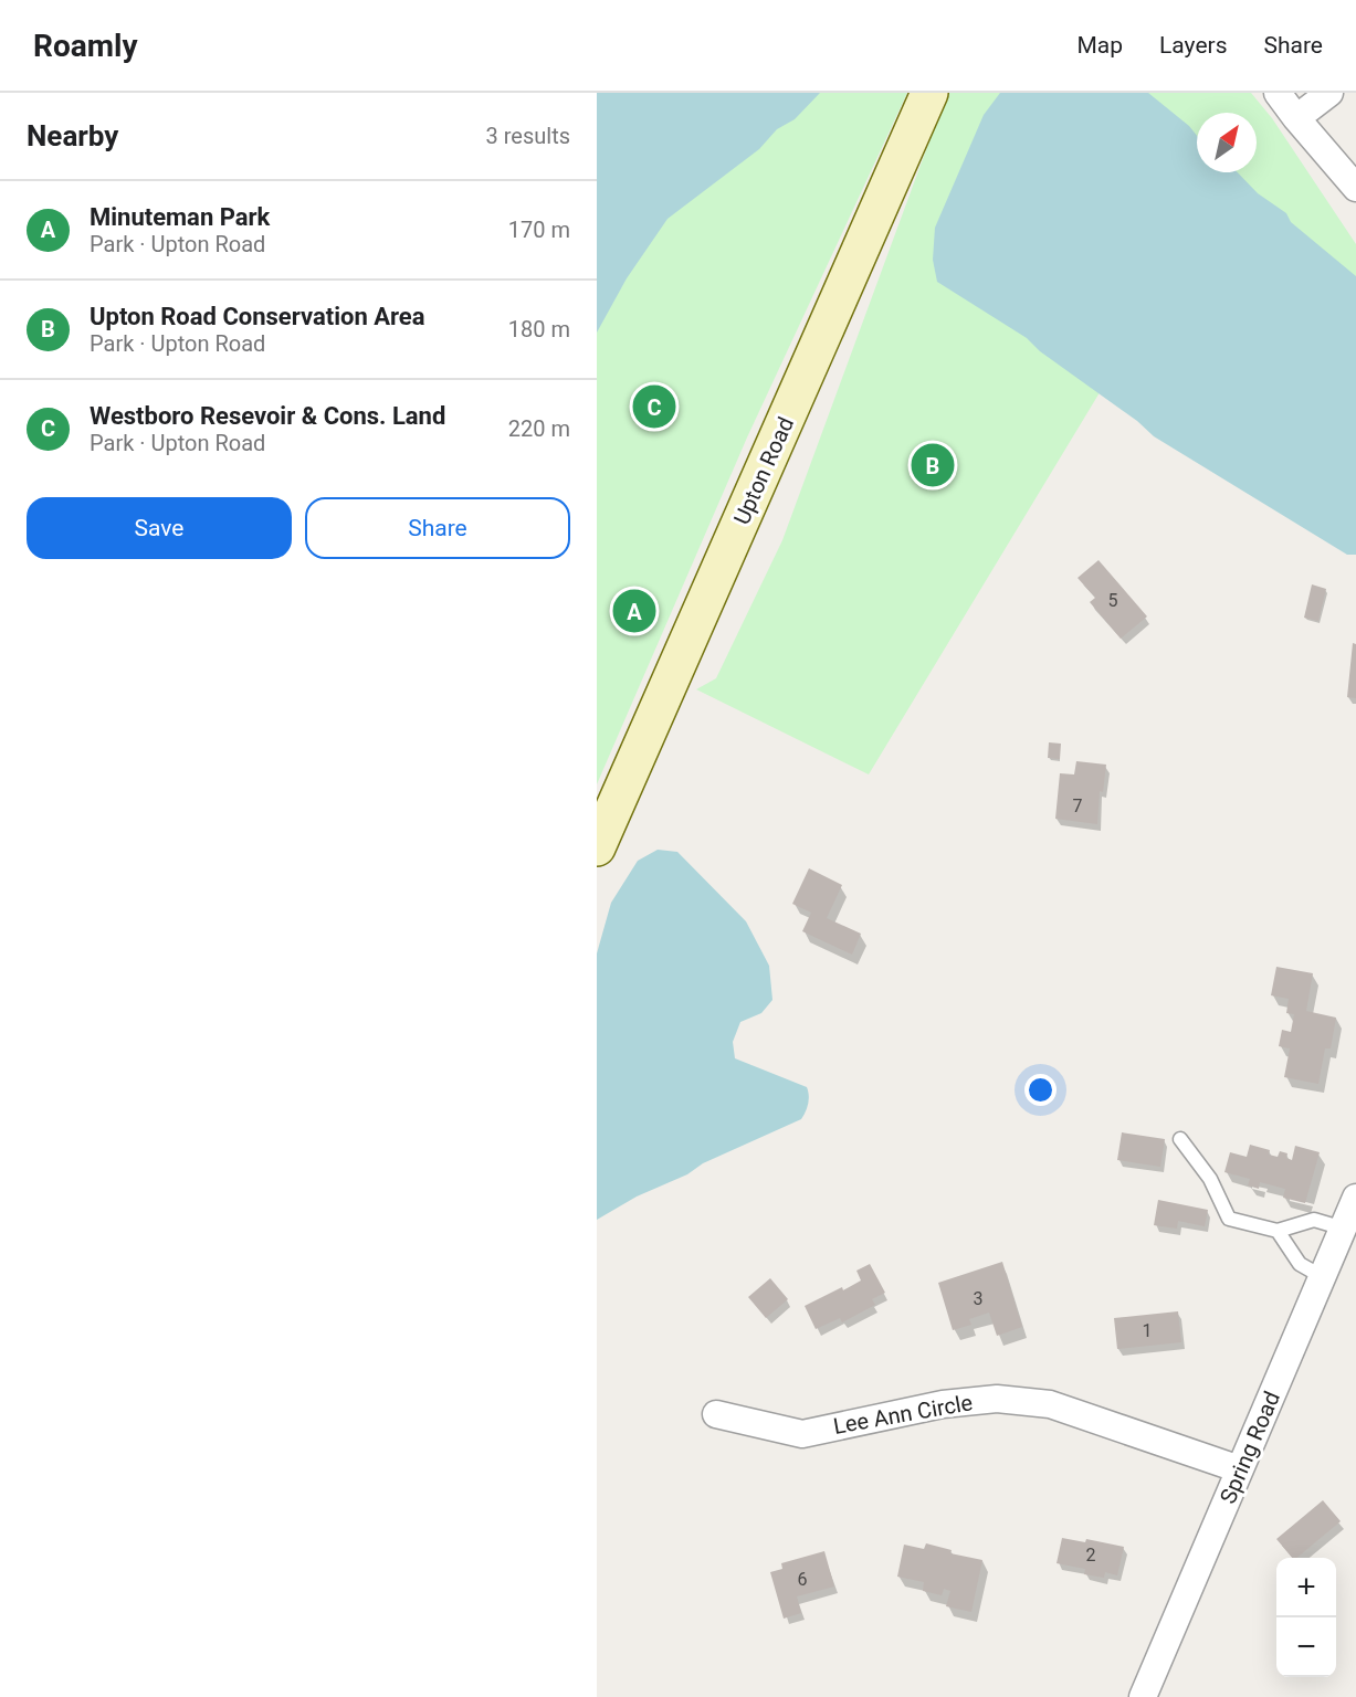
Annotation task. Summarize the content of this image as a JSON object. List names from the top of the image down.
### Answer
{
  "streets": {
    "main road": ["Upton Road"],
    "street": ["Lee Ann Circle", "Spring Road"]
  },
  "crossings": [
    ["Lee Ann Circle", "Spring Road"]
  ],
  "house_numbers": [
    "5",
    "7",
    "3",
    "1",
    "2",
    "6"
  ],
  "north": "top right",
  "page": {
    "header": "Roamly",
    "nav": ["Map", "Layers", "Share"],
    "heading": ["Nearby", "3 results"],
    "list": [
      {
        "mark": "A",
        "name": "Minuteman Park",
        "note": "Park · Upton Road",
        "value": "170 m"
      },
      {
        "mark": "B",
        "name": "Upton Road Conservation Area",
        "note": "Park · Upton Road",
        "value": "180 m"
      },
      {
        "mark": "C",
        "name": "Westboro Resevoir & Cons. Land",
        "note": "Park · Upton Road",
        "value": "220 m"
      }
    ],
    "pins": ["C", "B", "A"],
    "buttons": ["Save", "Share"],
    "map_buttons": ["+", "−"]
  }
}
